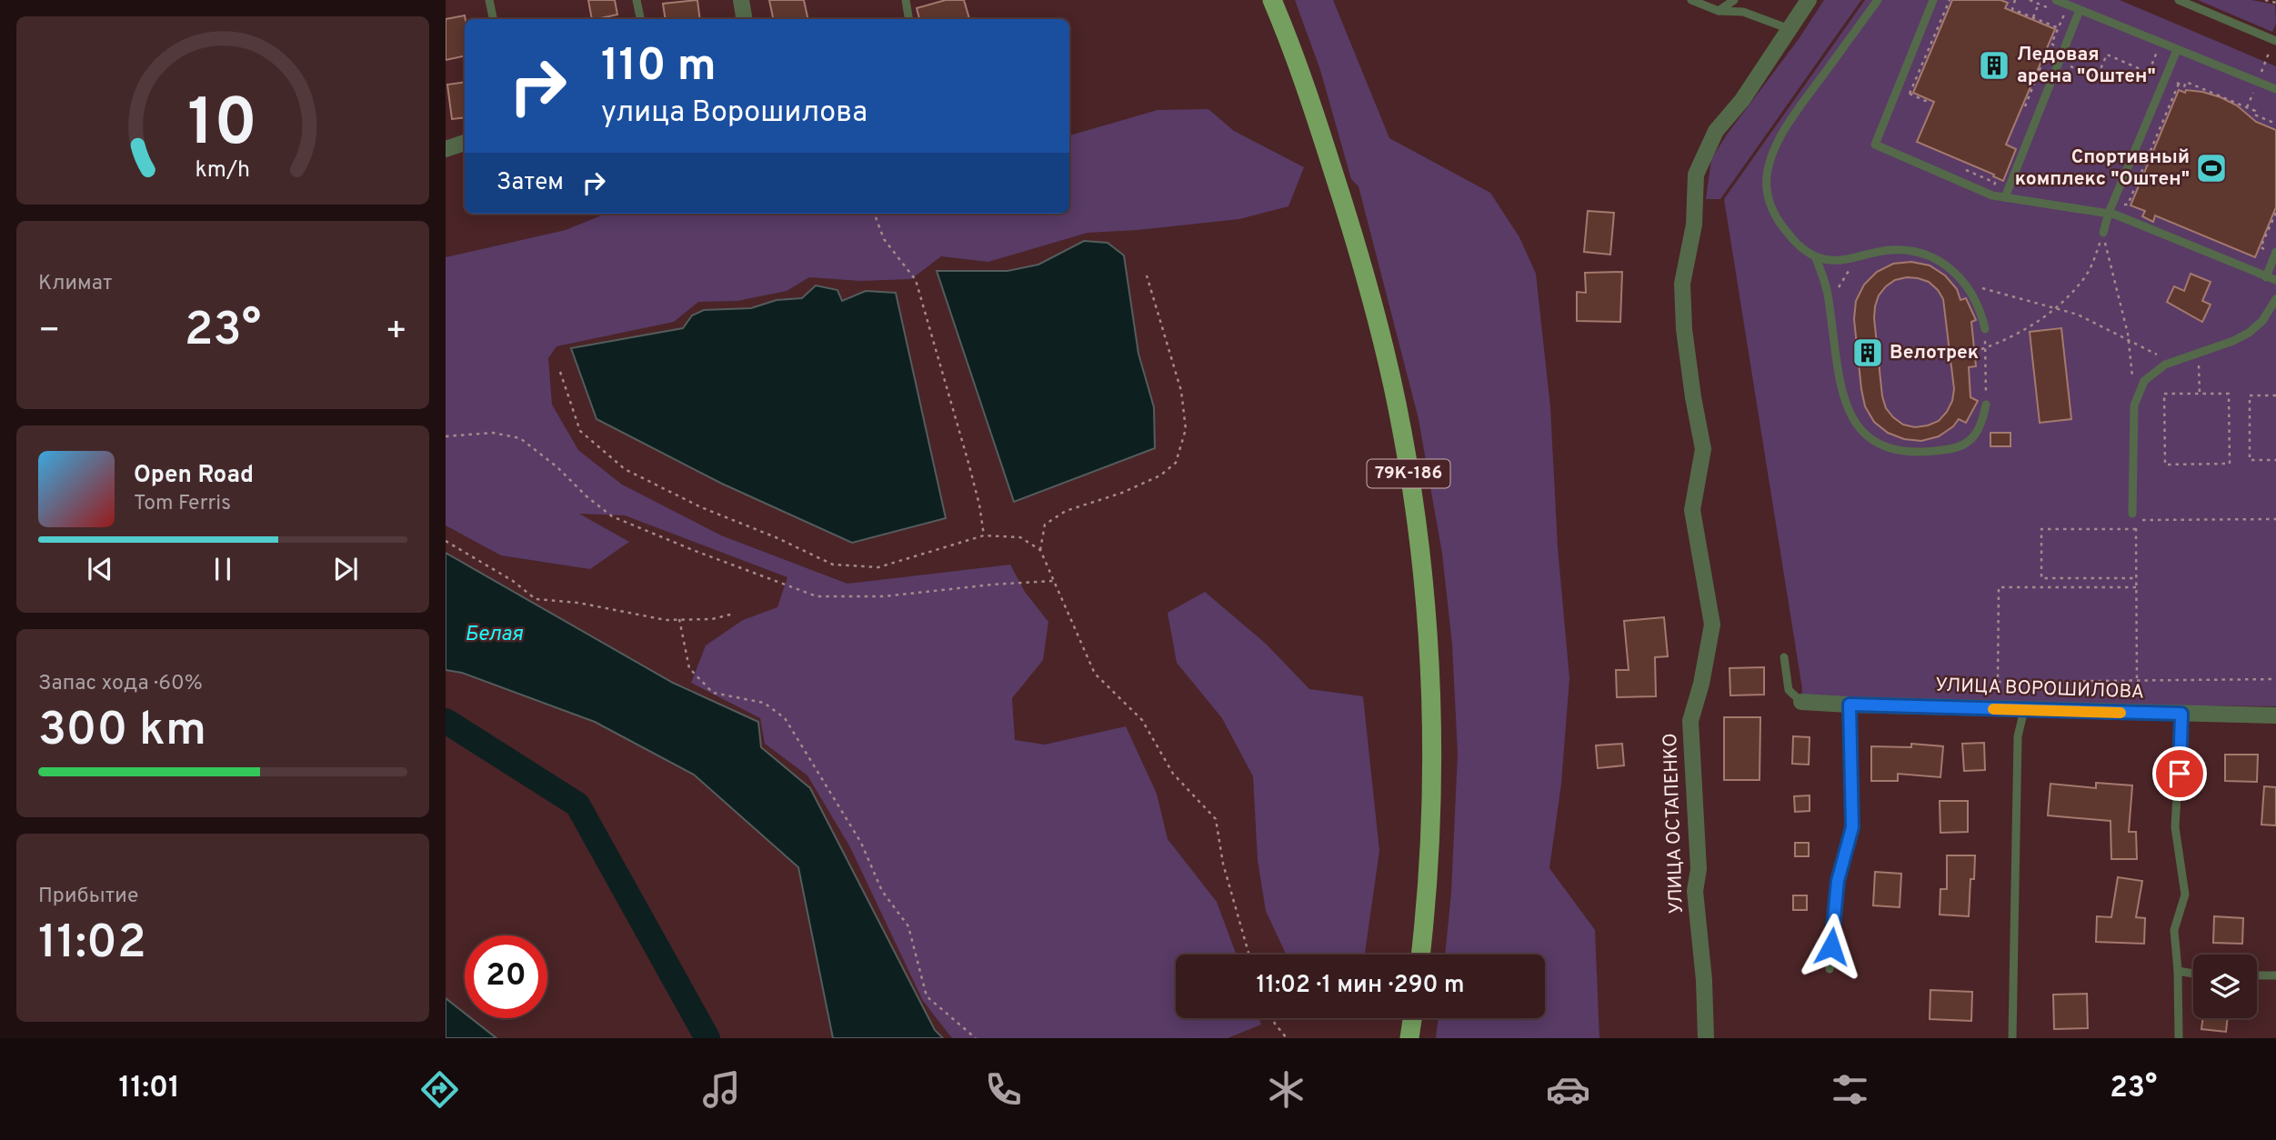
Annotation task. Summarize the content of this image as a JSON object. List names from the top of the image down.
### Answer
{
  "streets": {
    "main road": ["79К-186"],
    "street": ["УЛИЦА ВОРОШИЛОВА", "УЛИЦА ОСТАПЕНКО"]
  },
  "water": ["Белая"],
  "places": {
    "building": ["Ледовая арена \"Оштен\"", "Велотрек"],
    "sports": ["Спортивный комплекс \"Оштен\""]
  },
  "page": {
    "turn": ["110 m", "улица Ворошилова"],
    "then": "Затем",
    "tile": [
      "Климат",
      ["Запас хода · 60%", "300 km"],
      ["Прибытие", "11:02"]
    ],
    "heat": ["−", "23°", "+"],
    "song": ["Open Road", "Tom Ferris"],
    "limit": "20",
    "trip": "11:02 · 1 мин · 290 m",
    "tabs": ["11:01", "23°"],
    "gauge": ["10", "km/h"]
  }
}
